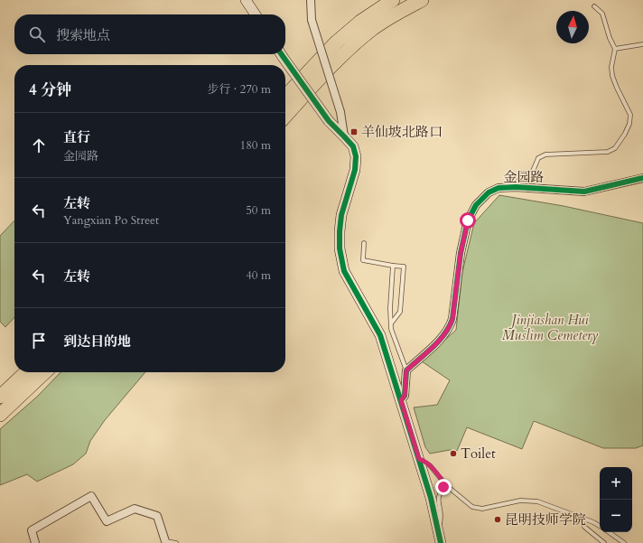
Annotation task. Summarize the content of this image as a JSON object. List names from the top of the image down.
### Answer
{
  "streets": {
    "street": ["金园路"]
  },
  "parks": ["Jinjiashan Hui Muslim Cemetery"],
  "places": {
    "transit": ["羊仙坡北路口"],
    "other": ["Toilet", "昆明技师学院"]
  },
  "north": "top",
  "page": {
    "search": "搜索地点",
    "heading": ["4 分钟", "步行 · 270 m"],
    "list": [
      ["直行", "金园路", "180 m"],
      ["左转", "Yangxian Po Street", "50 m"],
      ["左转", "40 m"],
      "到达目的地"
    ],
    "map_buttons": ["+", "−"]
  }
}
